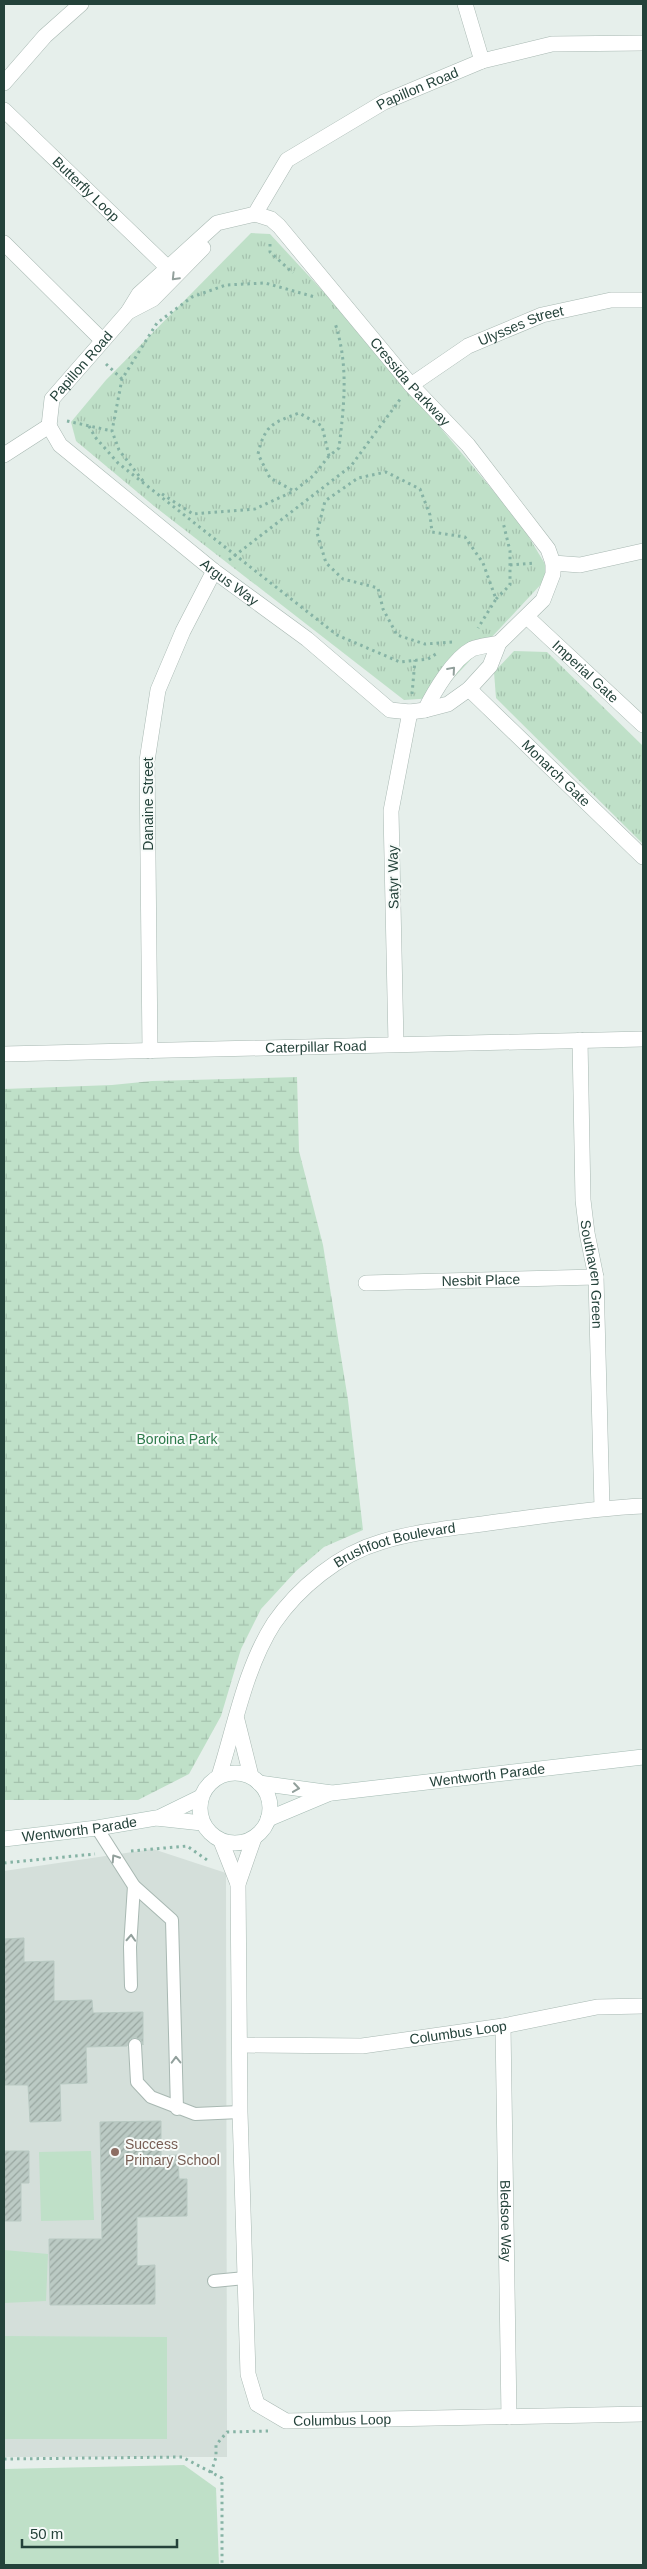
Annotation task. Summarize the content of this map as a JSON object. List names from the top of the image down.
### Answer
{
  "streets": {
    "street": [
      "Papillon Road",
      "Butterfly Loop",
      "Ulysses Street",
      "Cressida Parkway",
      "Argus Way",
      "Imperial Gate",
      "Monarch Gate",
      "Danaine Street",
      "Satyr Way",
      "Caterpillar Road",
      "Southaven Green",
      "Nesbit Place",
      "Brushfoot Boulevard",
      "Wentworth Parade",
      "Columbus Loop",
      "Bledsoe Way"
    ]
  },
  "crossings": [
    ["Papillon Road", "Butterfly Loop"],
    ["Papillon Road", "Cressida Parkway"],
    ["Papillon Road", "Argus Way"],
    ["Ulysses Street", "Cressida Parkway"],
    ["Cressida Parkway", "Argus Way"],
    ["Argus Way", "Imperial Gate"],
    ["Argus Way", "Monarch Gate"],
    ["Argus Way", "Danaine Street"],
    ["Argus Way", "Satyr Way"],
    ["Danaine Street", "Caterpillar Road"],
    ["Satyr Way", "Caterpillar Road"],
    ["Caterpillar Road", "Southaven Green"],
    ["Southaven Green", "Nesbit Place"],
    ["Southaven Green", "Brushfoot Boulevard"],
    ["Brushfoot Boulevard", "Wentworth Parade"],
    ["Brushfoot Boulevard", "Columbus Loop"],
    ["Wentworth Parade", "Columbus Loop"],
    ["Columbus Loop", "Bledsoe Way"]
  ],
  "parks": ["Boroina Park"],
  "places": ["Success Primary School"],
  "scale_bar": "50 m"
}
